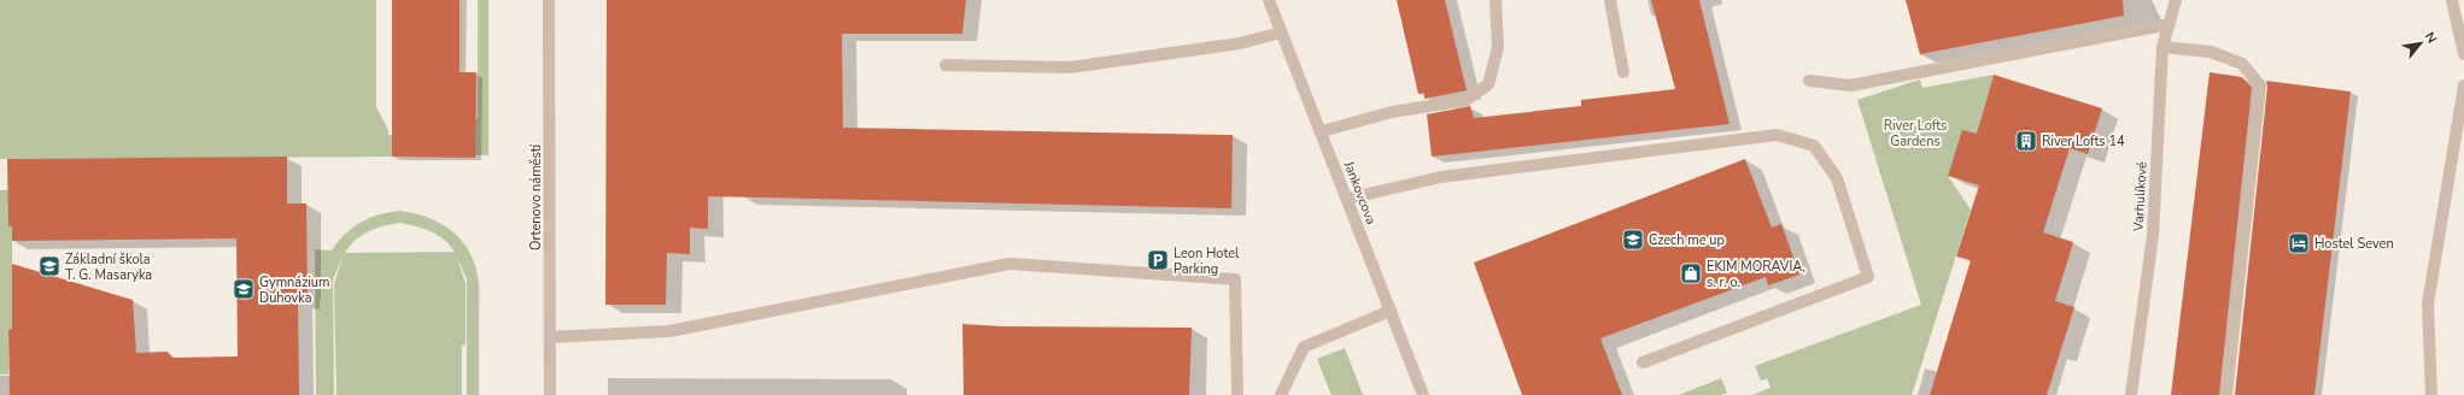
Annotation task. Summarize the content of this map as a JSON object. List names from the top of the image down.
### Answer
{
  "streets": {
    "street": ["Jankovcova", "Varhulíkové", "Ortenovo náměstí"]
  },
  "parks": ["River Lofts Gardens"],
  "places": {
    "building": ["River Lofts 14"],
    "school or university": ["Czech me up", "Základní škola T. G. Masaryka", "Gymnázium Duhovka"],
    "hotel": ["Hostel Seven"],
    "parking": ["Leon Hotel Parking"],
    "shop": ["EKIM MORAVIA, s. r. o."]
  },
  "north": "top right"
}
